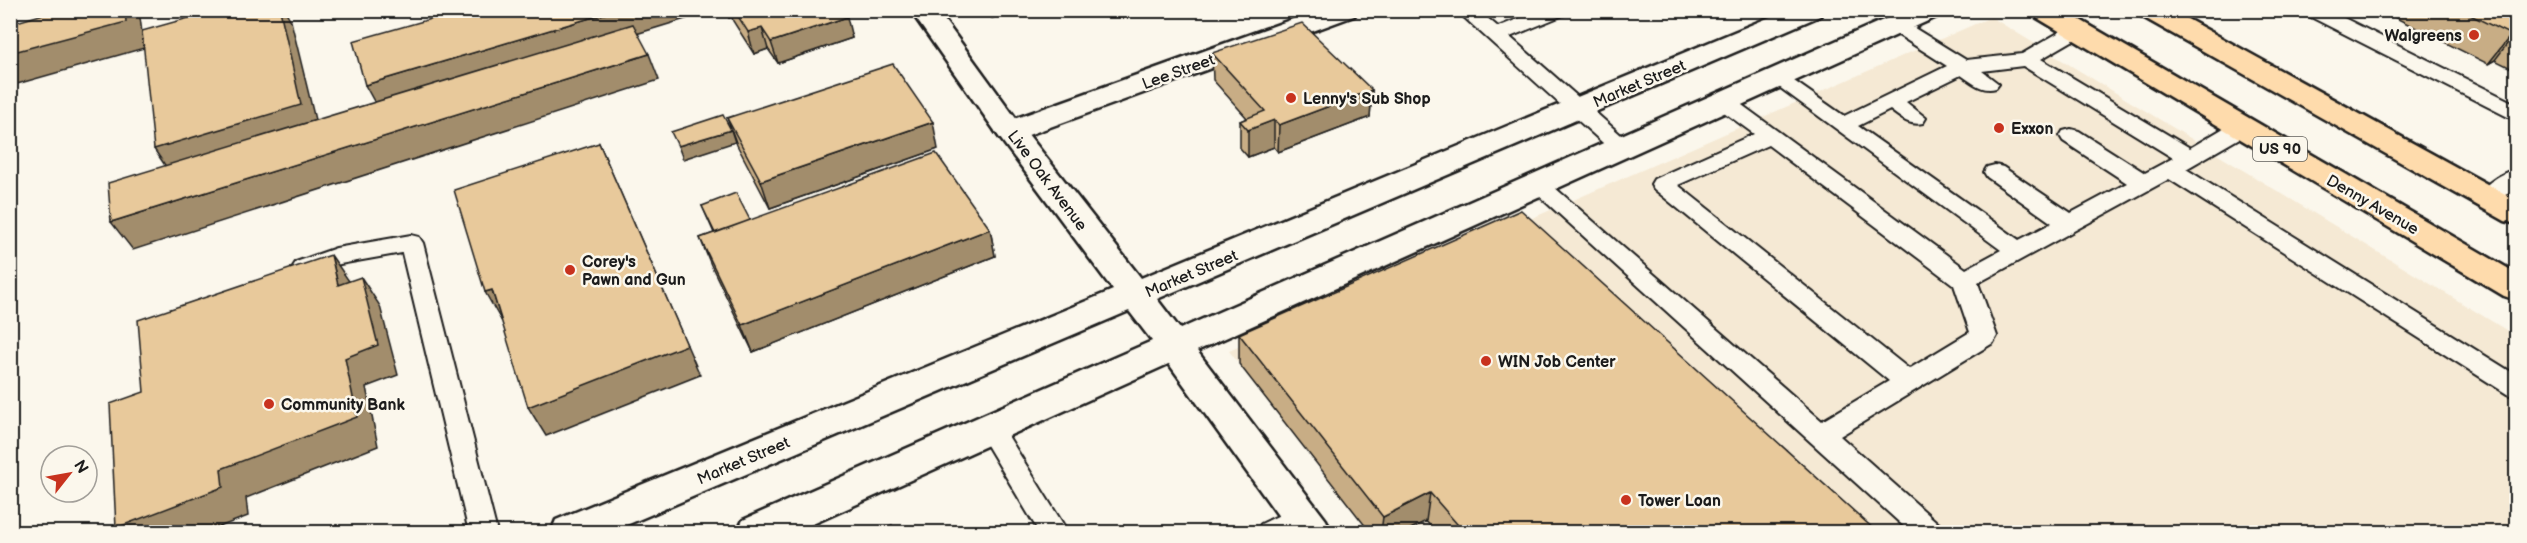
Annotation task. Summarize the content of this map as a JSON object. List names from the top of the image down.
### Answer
{
  "streets": {
    "main road": [
      "Lee Street",
      "Market Street",
      "US 90",
      "Live Oak Avenue",
      "Denny Avenue"
    ]
  },
  "crossings": [
    ["Lee Street", "Live Oak Avenue"],
    ["Market Street", "Live Oak Avenue"]
  ],
  "places": [
    "Walgreens",
    "Lenny's Sub Shop",
    "Exxon",
    "Corey's Pawn and Gun",
    "WIN Job Center",
    "Community Bank",
    "Tower Loan"
  ],
  "north": "top right"
}
